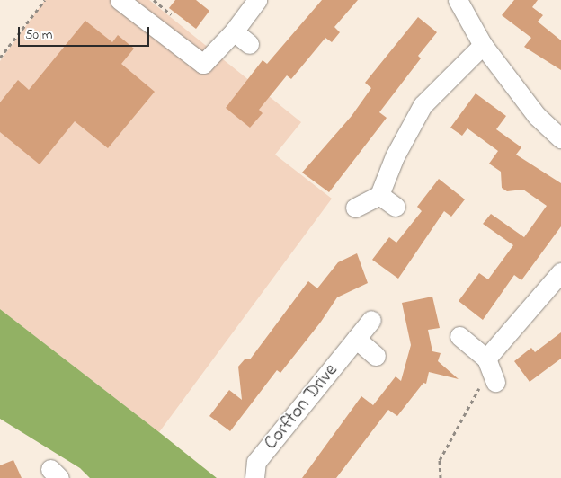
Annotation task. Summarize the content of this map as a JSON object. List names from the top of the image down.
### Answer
{
  "streets": {
    "street": ["Corfton Drive"]
  },
  "scale_bar": "50 m"
}
